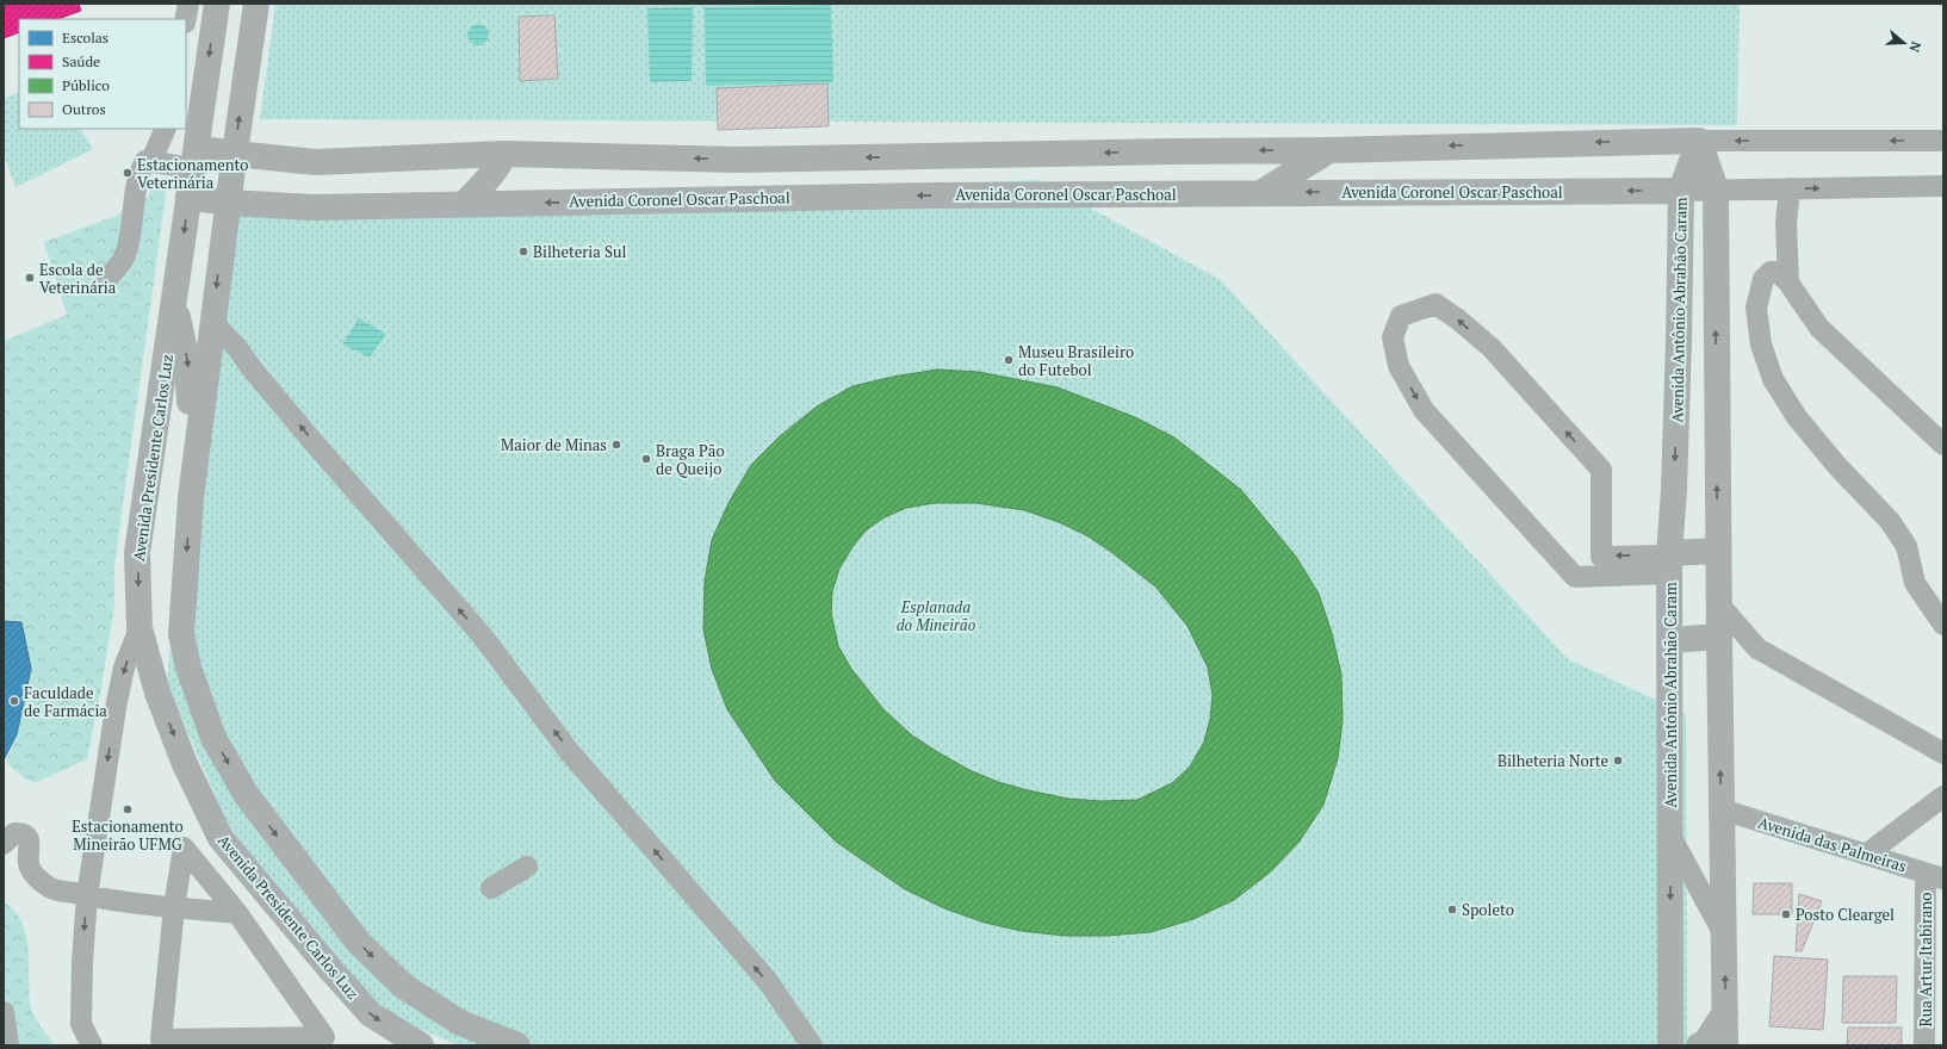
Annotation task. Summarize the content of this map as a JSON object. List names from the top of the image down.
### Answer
{
  "streets": {
    "main road": ["Avenida Coronel Oscar Paschoal", "Avenida Antônio Abrahão Caram", "Avenida Presidente Carlos Luz"],
    "street": ["Avenida das Palmeiras", "Rua Artur Itabirano"]
  },
  "crossings": [
    ["Avenida Coronel Oscar Paschoal", "Avenida Antônio Abrahão Caram"],
    ["Avenida Coronel Oscar Paschoal", "Avenida Presidente Carlos Luz"],
    ["Avenida das Palmeiras", "Rua Artur Itabirano"]
  ],
  "parks": ["Esplanada do Mineirão"],
  "places": [
    "Estacionamento Veterinária",
    "Bilheteria Sul",
    "Escola de Veterinária",
    "Museu Brasileiro do Futebol",
    "Maior de Minas",
    "Braga Pão de Queijo",
    "Faculdade de Farmácia",
    "Bilheteria Norte",
    "Estacionamento Mineirão UFMG",
    "Spoleto",
    "Posto Cleargel"
  ],
  "legend": [
    "Escolas",
    "Saúde",
    "Público",
    "Outros"
  ],
  "north": "right"
}
